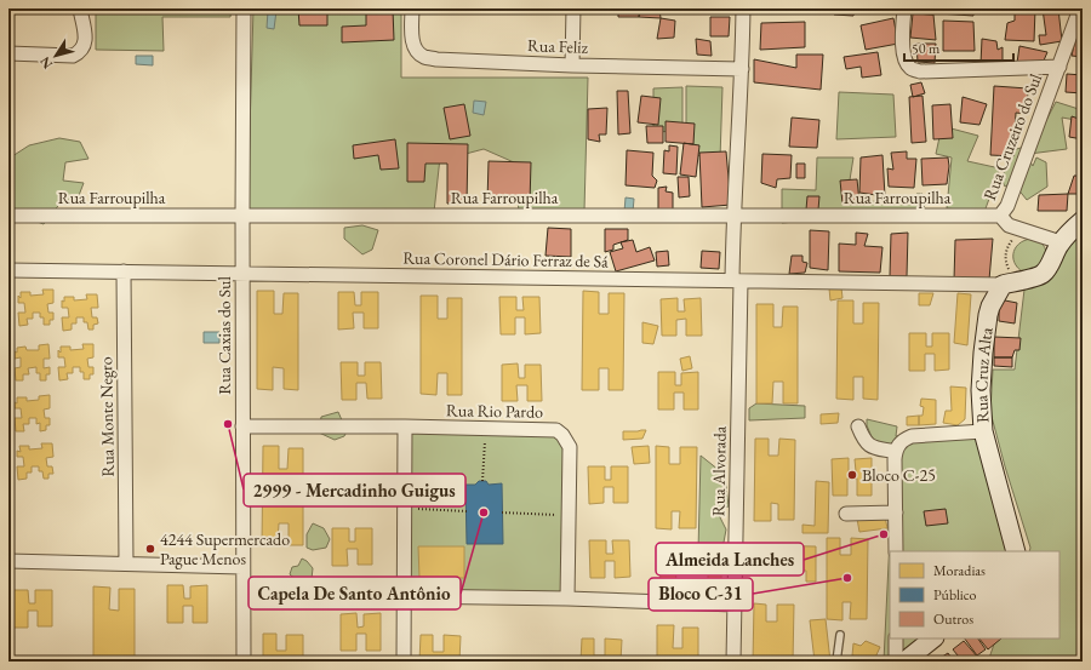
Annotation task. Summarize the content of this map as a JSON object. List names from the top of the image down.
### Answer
{
  "streets": {
    "main road": ["Rua Cruz Alta"],
    "street": [
      "Rua Feliz",
      "Rua Cruzeiro do Sul",
      "Rua Farroupilha",
      "Rua Coronel Dário Ferraz de Sá",
      "Rua Caxias do Sul",
      "Rua Rio Pardo",
      "Rua Monte Negro",
      "Rua Alvorada"
    ]
  },
  "crossings": [
    ["Rua Feliz", "Rua Alvorada"],
    ["Rua Cruzeiro do Sul", "Rua Farroupilha"],
    ["Rua Farroupilha", "Rua Caxias do Sul"],
    ["Rua Farroupilha", "Rua Alvorada"],
    ["Rua Coronel Dário Ferraz de Sá", "Rua Caxias do Sul"],
    ["Rua Coronel Dário Ferraz de Sá", "Rua Cruz Alta"],
    ["Rua Coronel Dário Ferraz de Sá", "Rua Monte Negro"],
    ["Rua Coronel Dário Ferraz de Sá", "Rua Alvorada"],
    ["Rua Caxias do Sul", "Rua Rio Pardo"]
  ],
  "places": [
    "2999 - Mercadinho Guigus",
    "Bloco C-25",
    "Capela De Santo Antônio",
    "Almeida Lanches",
    "4244 Supermercado Pague Menos",
    "Bloco C-31"
  ],
  "legend": ["Moradias", "Público", "Outros"],
  "scale_bar": "50 m",
  "north": "bottom left"
}
